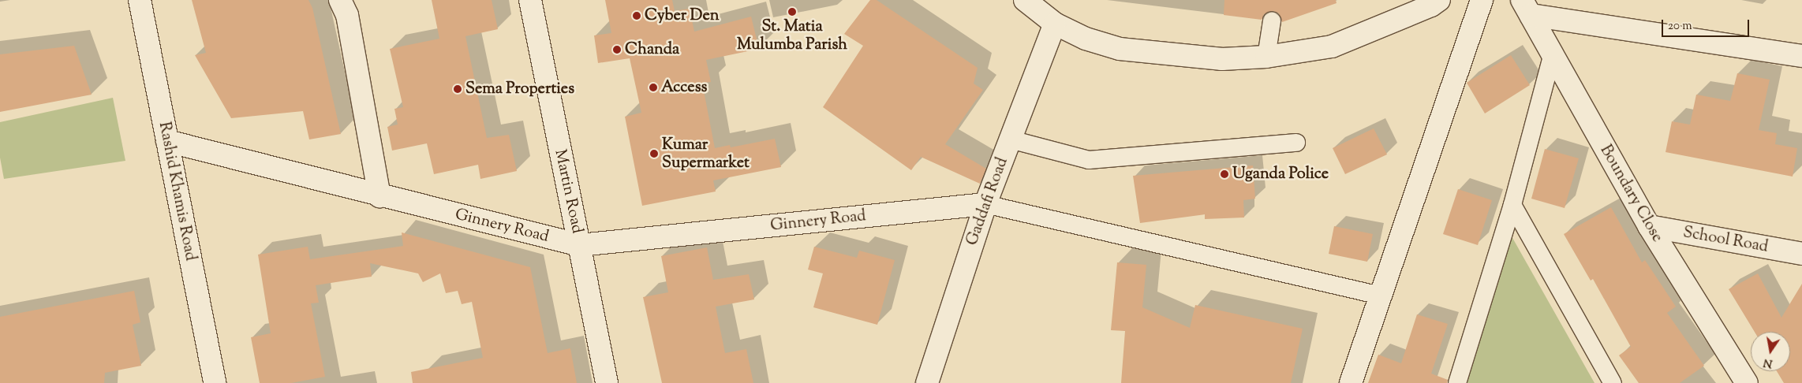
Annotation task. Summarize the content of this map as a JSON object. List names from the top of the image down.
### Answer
{
  "streets": {
    "street": [
      "Rashid Khamis Road",
      "Martin Road",
      "Boundary Close",
      "Gaddafi Road",
      "Ginnery Road",
      "School Road"
    ]
  },
  "crossings": [
    ["Rashid Khamis Road", "Ginnery Road"],
    ["Martin Road", "Ginnery Road"],
    ["Boundary Close", "School Road"],
    ["Gaddafi Road", "Ginnery Road"]
  ],
  "places": [
    "St. Matia Mulumba Parish",
    "Cyber Den",
    "Chanda",
    "Access",
    "Sema Properties",
    "Kumar Supermarket",
    "Uganda Police"
  ],
  "scale_bar": "20 m",
  "north": "bottom"
}
